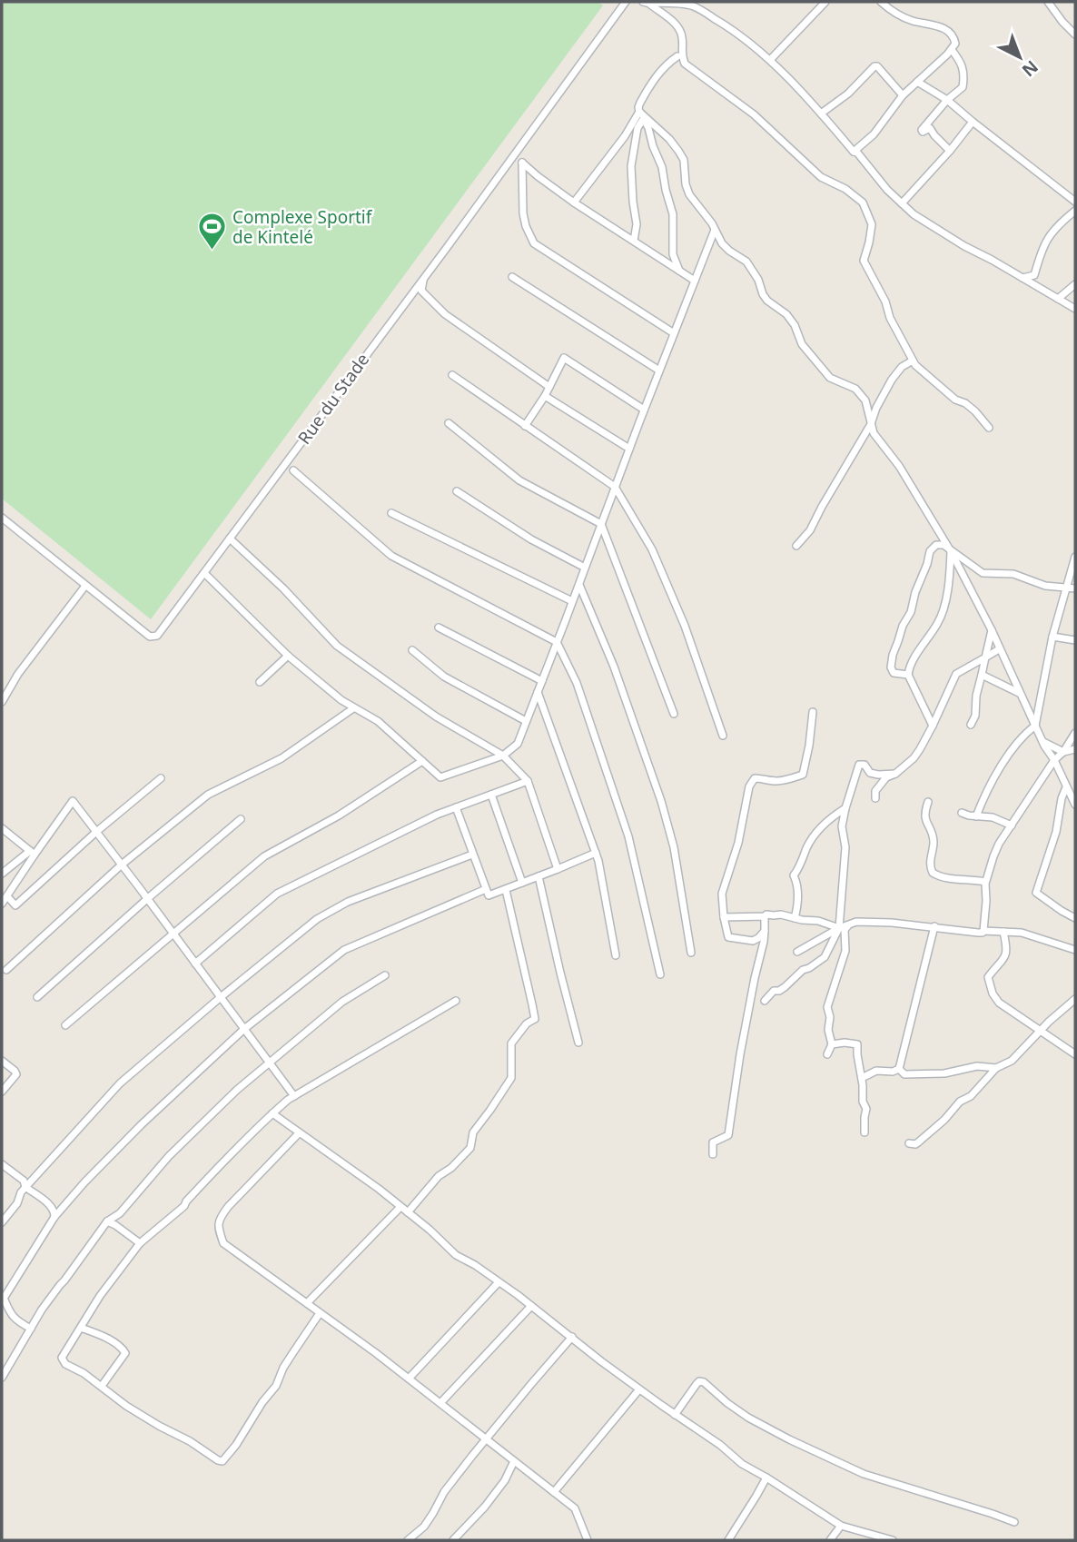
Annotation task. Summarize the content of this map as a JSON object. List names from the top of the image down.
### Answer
{
  "streets": {
    "street": ["Rue du Stade"]
  },
  "places": {
    "sports": ["Complexe Sportif de Kintelé"]
  },
  "north": "bottom right"
}
